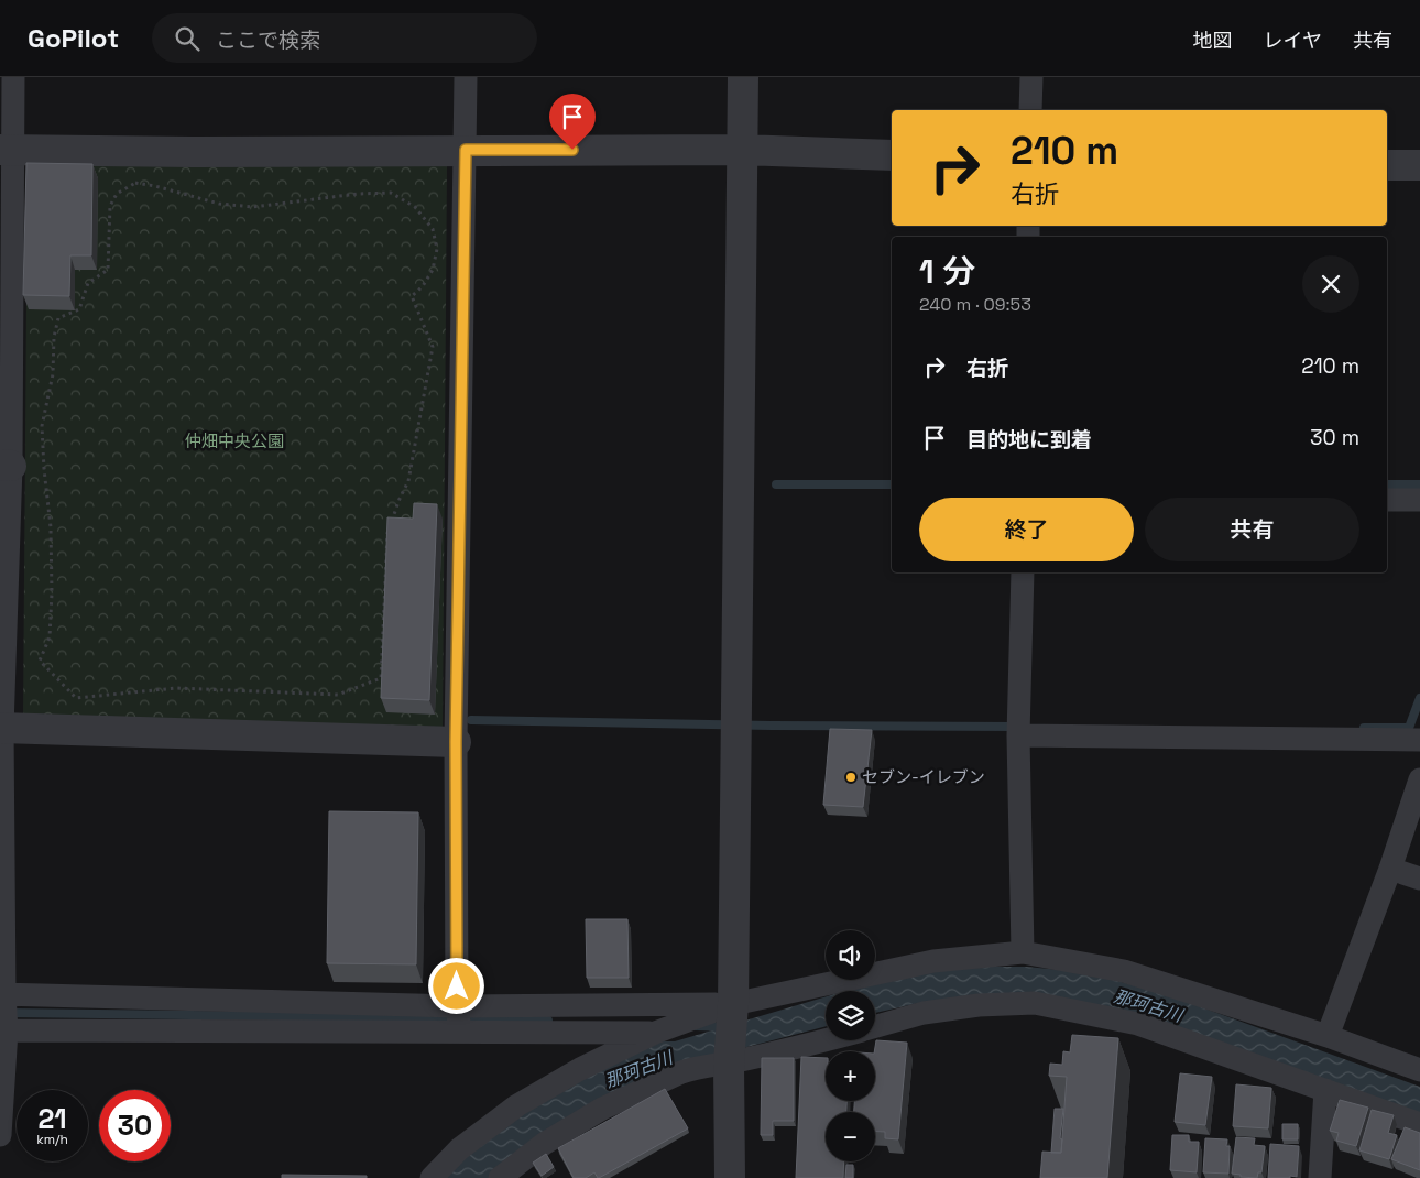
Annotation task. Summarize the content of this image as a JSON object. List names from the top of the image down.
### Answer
{
  "water": ["那珂古川"],
  "parks": ["仲畑中央公園"],
  "places": ["セブン-イレブン"],
  "page": {
    "header": "GoPilot",
    "search": "ここで検索",
    "nav": ["地図", "レイヤ", "共有"],
    "turn": ["210 m", "右折"],
    "heading": ["1 分", "240 m · 09:53"],
    "list": [
      {
        "name": "右折",
        "value": "210 m"
      },
      {
        "name": "目的地に到着",
        "value": "30 m"
      }
    ],
    "buttons": ["終了", "共有"],
    "map_buttons": ["+", "−"],
    "speed": "21 km/h",
    "limit": "30"
  }
}
